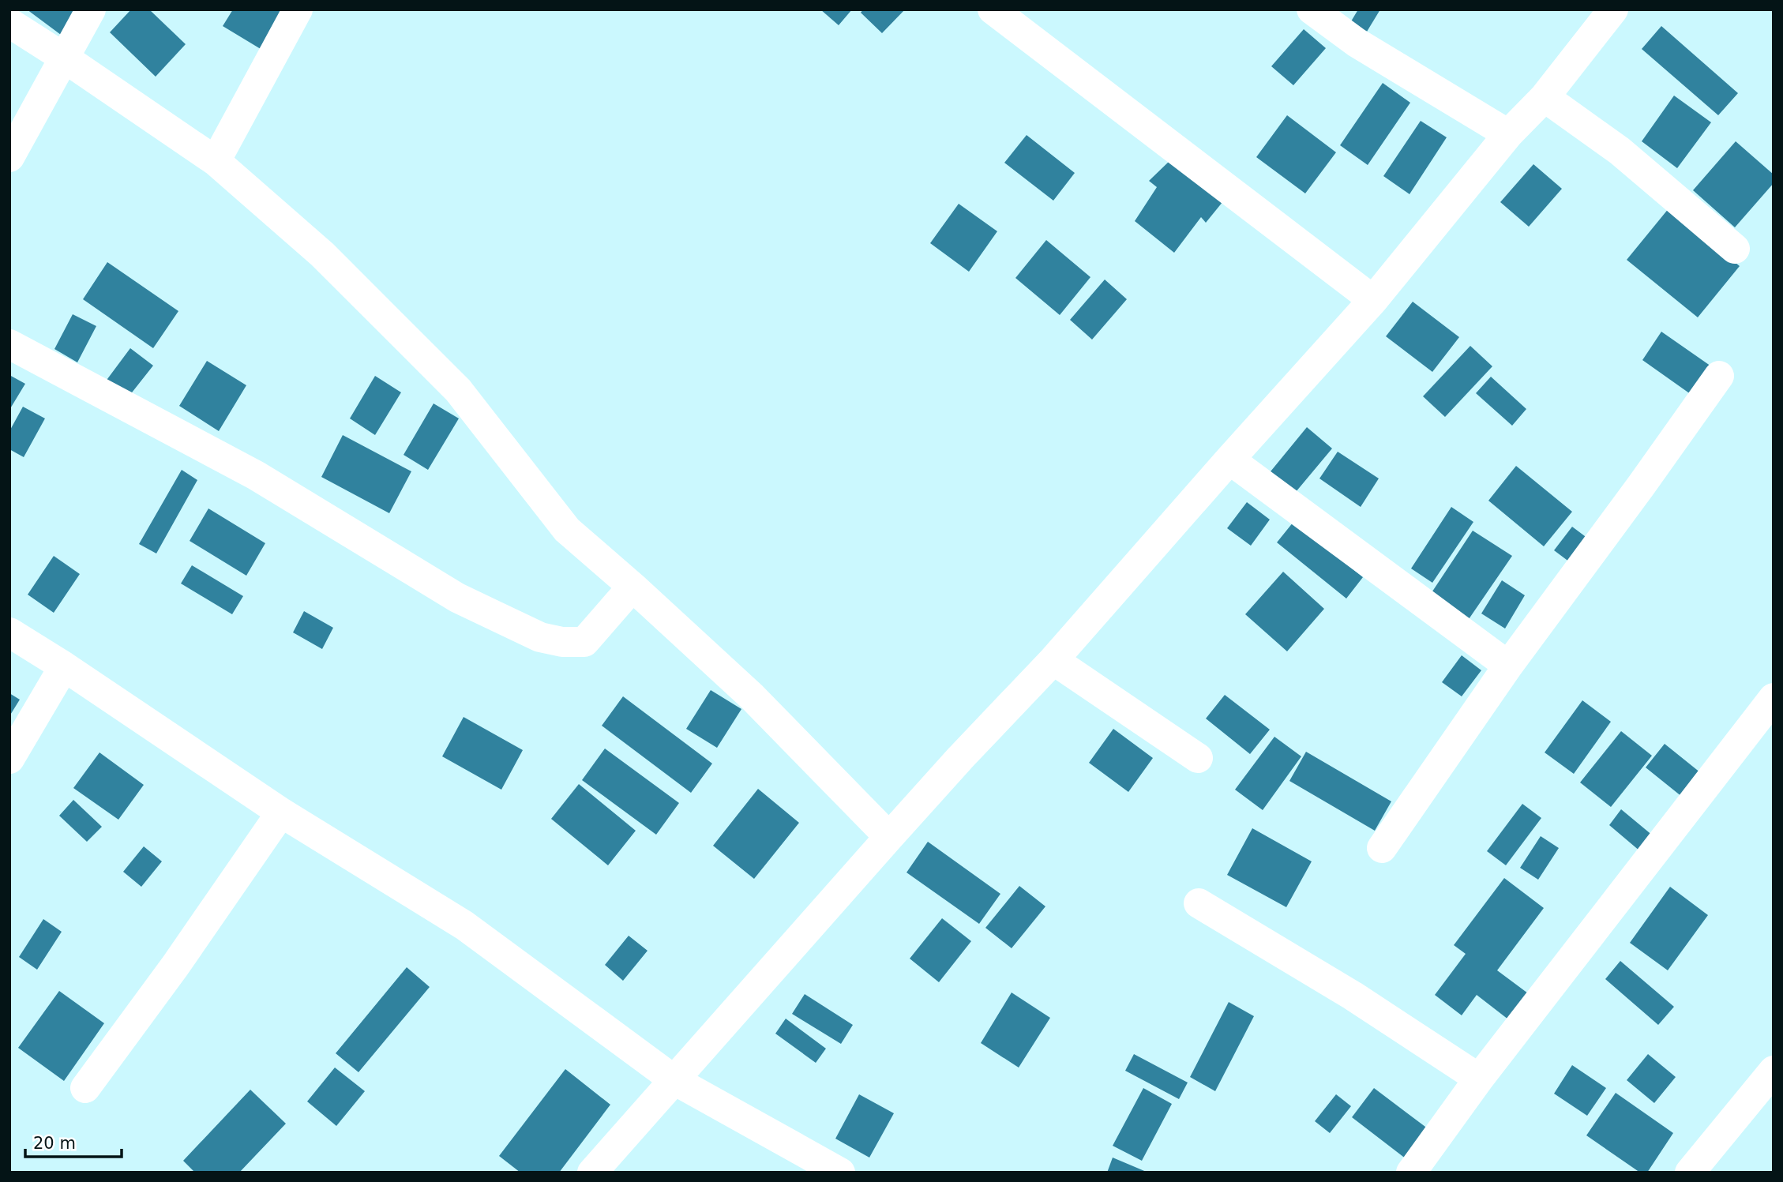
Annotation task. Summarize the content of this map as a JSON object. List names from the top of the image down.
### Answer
{
  "scale_bar": "20 m"
}
